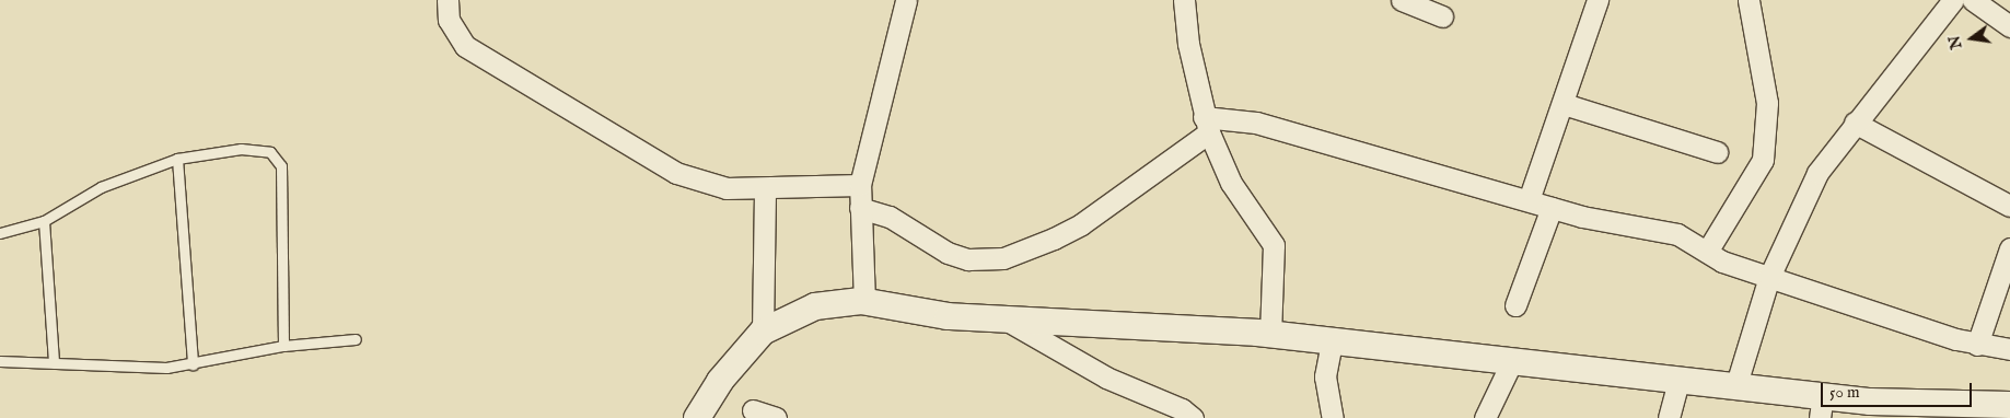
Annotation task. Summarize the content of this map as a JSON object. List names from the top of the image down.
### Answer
{
  "scale_bar": "50 m",
  "north": "left"
}
